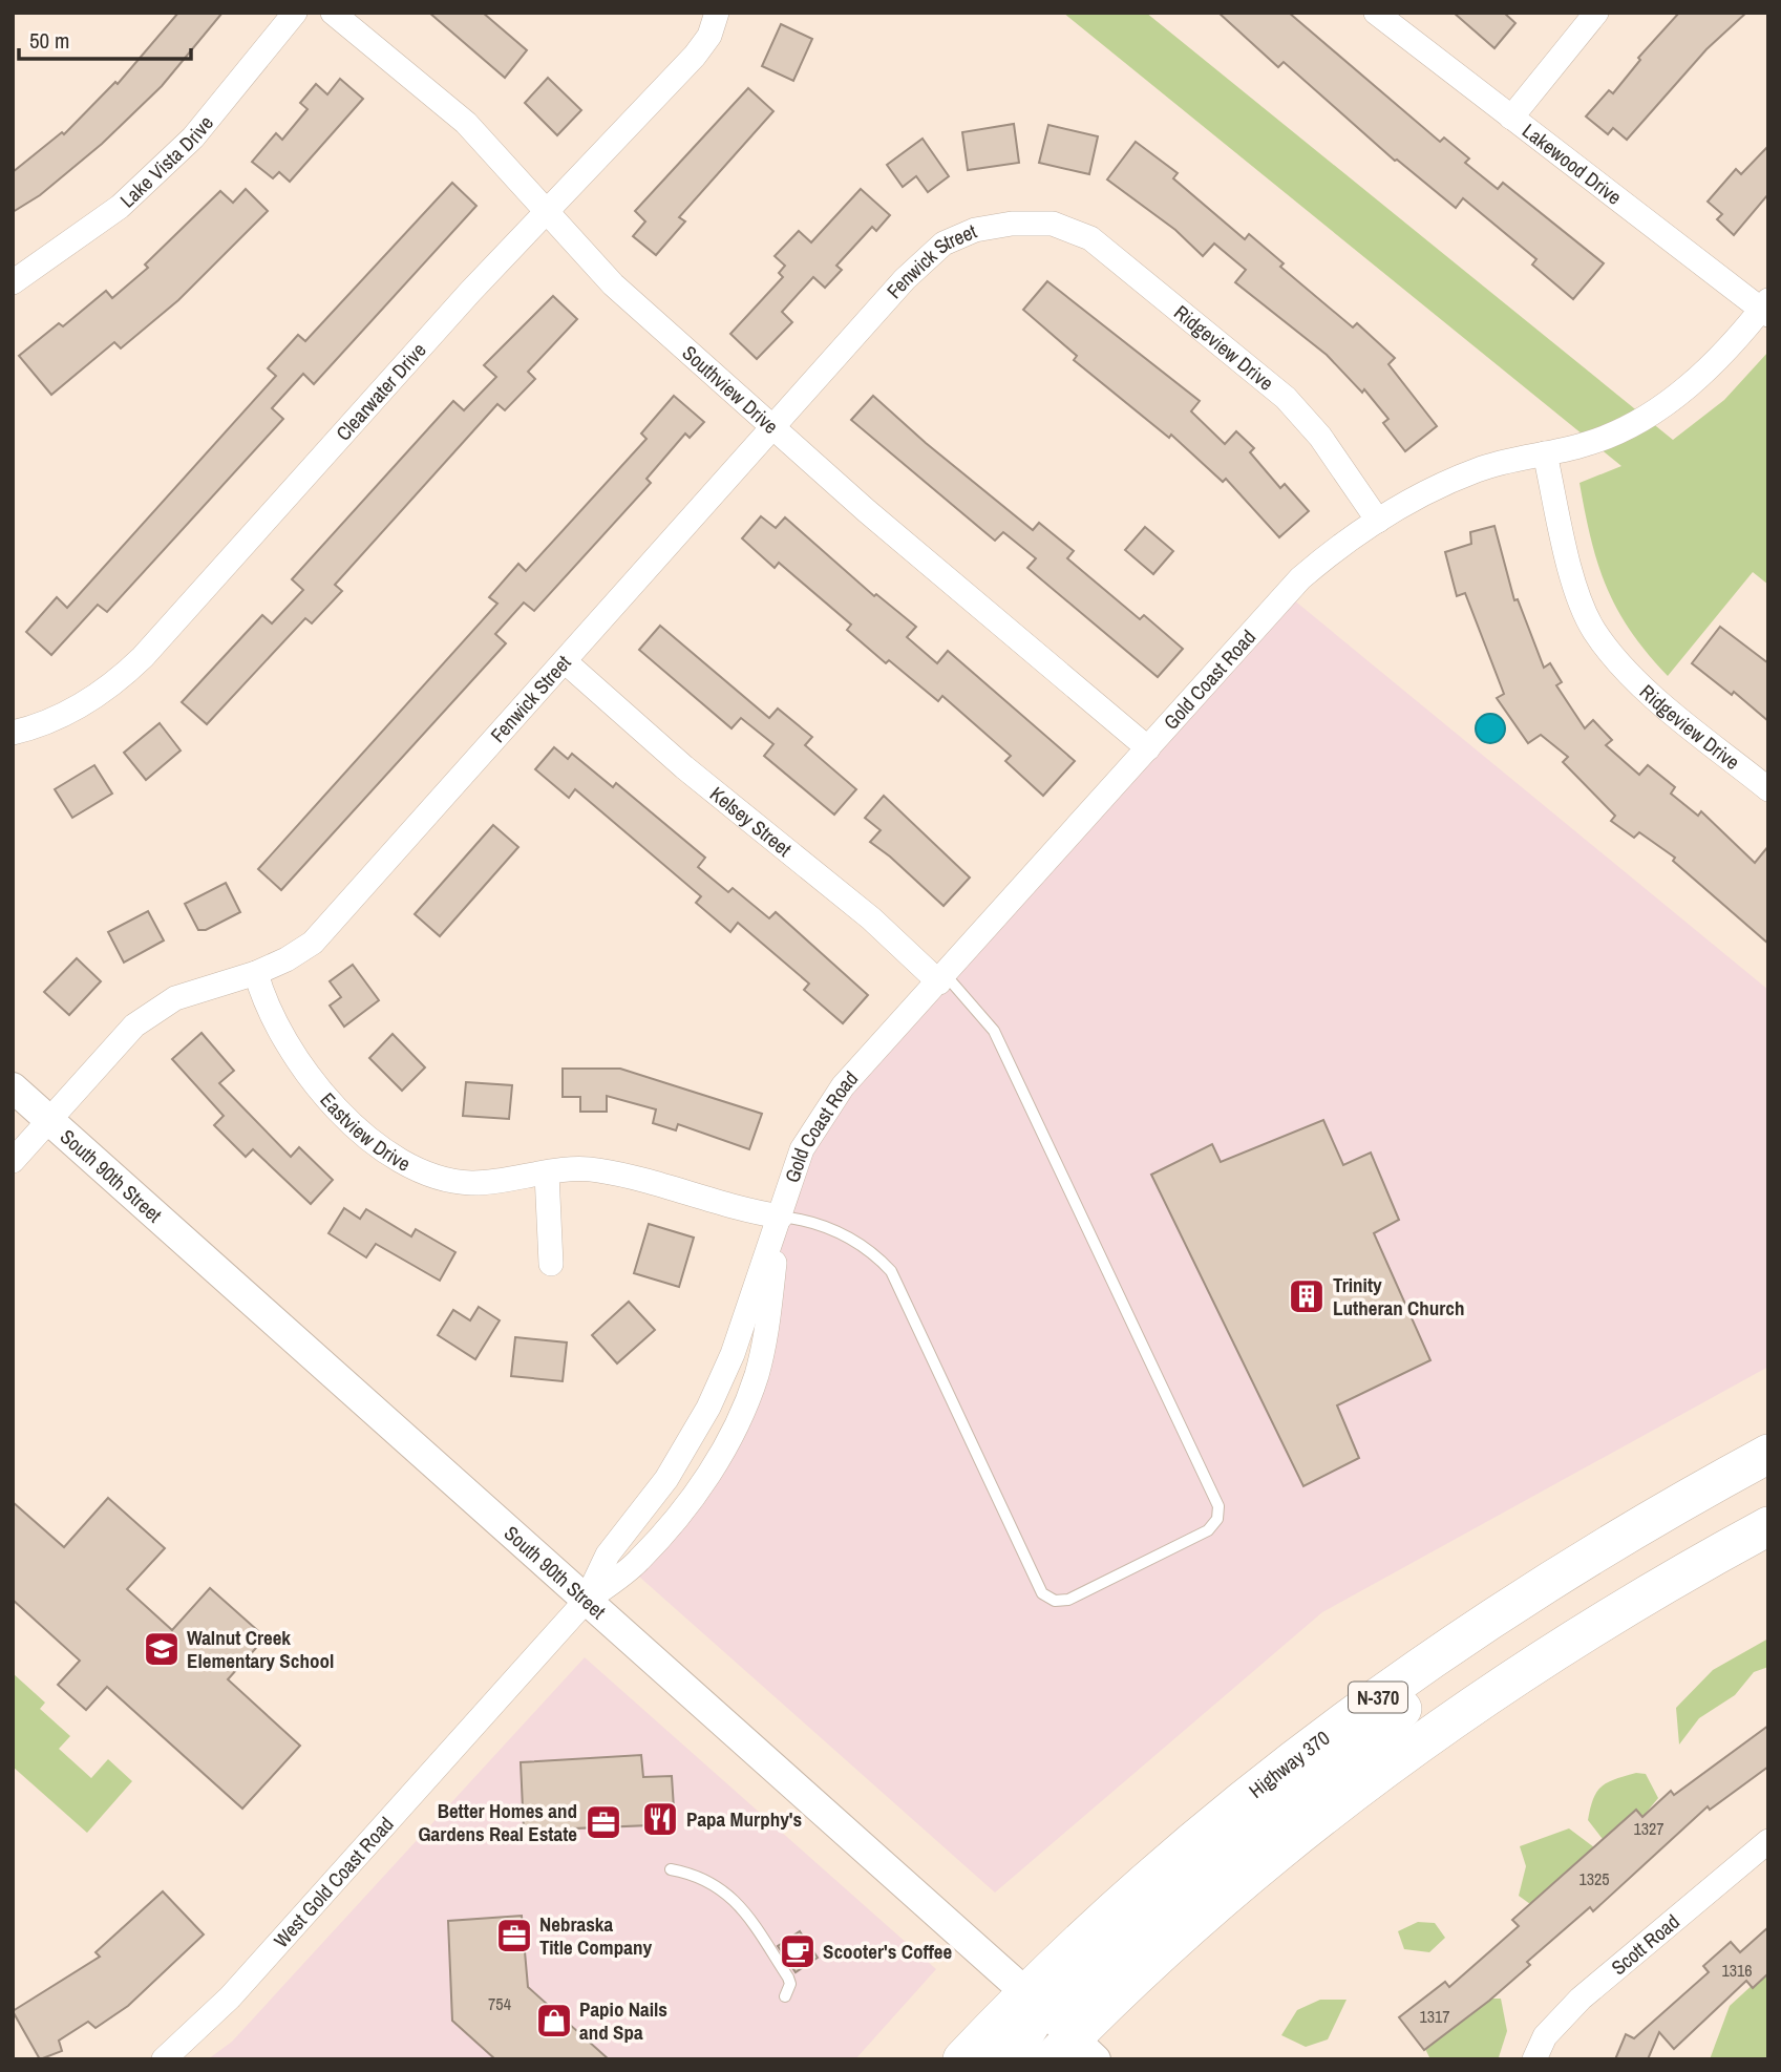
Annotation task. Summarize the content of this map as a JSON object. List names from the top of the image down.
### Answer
{
  "streets": {
    "highway": ["N-370", "Highway 370"],
    "street": [
      "Lake Vista Drive",
      "Lakewood Drive",
      "Fenwick Street",
      "Ridgeview Drive",
      "Southview Drive",
      "Clearwater Drive",
      "Gold Coast Road",
      "Kelsey Street",
      "Eastview Drive",
      "South 90th Street",
      "West Gold Coast Road",
      "Scott Road"
    ]
  },
  "crossings": [
    ["Lakewood Drive", "Gold Coast Road"],
    ["Fenwick Street", "Ridgeview Drive"],
    ["Fenwick Street", "Southview Drive"],
    ["Fenwick Street", "Kelsey Street"],
    ["Fenwick Street", "Eastview Drive"],
    ["Fenwick Street", "South 90th Street"],
    ["Ridgeview Drive", "Gold Coast Road"],
    ["Southview Drive", "Clearwater Drive"],
    ["Southview Drive", "Gold Coast Road"],
    ["Gold Coast Road", "Kelsey Street"],
    ["Gold Coast Road", "Eastview Drive"],
    ["Gold Coast Road", "South 90th Street"],
    ["Gold Coast Road", "West Gold Coast Road"],
    ["South 90th Street", "Highway 370"],
    ["South 90th Street", "West Gold Coast Road"]
  ],
  "places": {
    "building": ["Trinity Lutheran Church"],
    "school or university": ["Walnut Creek Elementary School"],
    "restaurant": ["Papa Murphy's"],
    "office": ["Better Homes and Gardens Real Estate", "Nebraska Title Company"],
    "cafe": ["Scooter's Coffee"],
    "shop": ["Papio Nails and Spa"]
  },
  "house_numbers": [
    "1327",
    "1325",
    "1316",
    "754",
    "1317"
  ],
  "scale_bar": "50 m"
}
